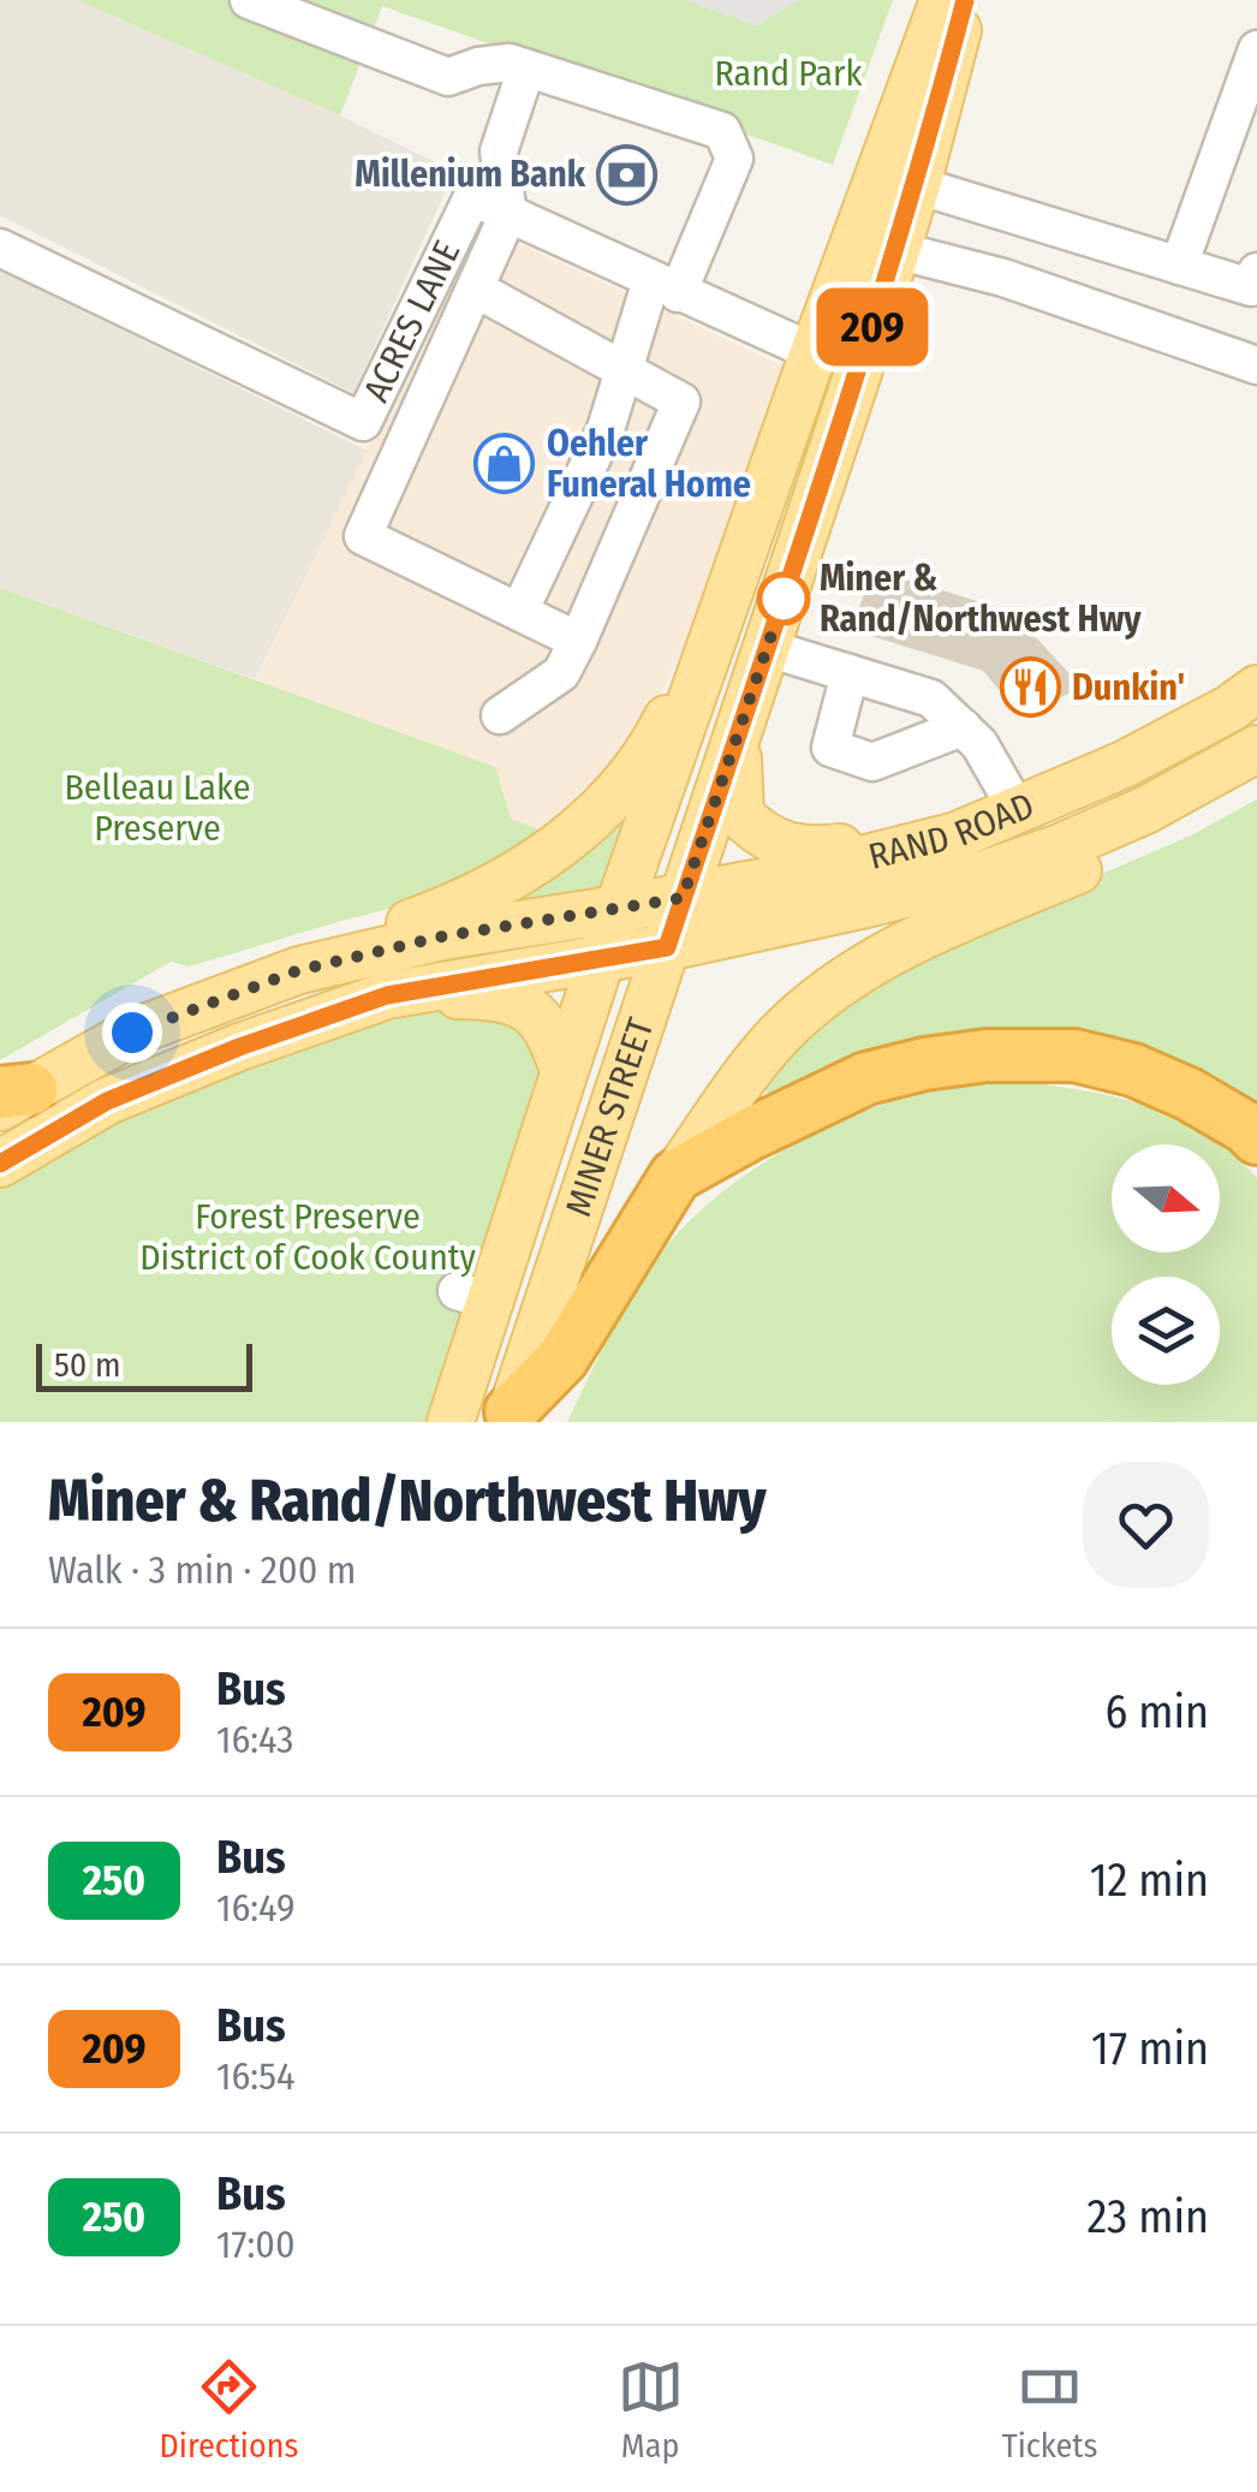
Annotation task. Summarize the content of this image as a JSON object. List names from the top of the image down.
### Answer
{
  "streets": {
    "main road": ["RAND ROAD", "MINER STREET"],
    "street": ["ACRES LANE"]
  },
  "crossings": [
    ["RAND ROAD", "MINER STREET"]
  ],
  "parks": ["Rand Park", "Belleau Lake Preserve", "Forest Preserve District of Cook County"],
  "places": {
    "bank": ["Millenium Bank"],
    "shop": ["Oehler Funeral Home"],
    "other": ["Miner & Rand/Northwest Hwy"],
    "restaurant": ["Dunkin'"]
  },
  "lines": ["bus line 209"],
  "scale_bar": "50 m",
  "north": "right",
  "page": {
    "on_map": "209",
    "scale": "50 m",
    "heading": ["Miner & Rand/Northwest Hwy", "Walk · 3 min · 200 m"],
    "list": [
      {
        "mark": "209",
        "name": "Bus",
        "note": "16:43",
        "value": "6 min"
      },
      {
        "mark": "250",
        "name": "Bus",
        "note": "16:49",
        "value": "12 min"
      },
      {
        "mark": "209",
        "name": "Bus",
        "note": "16:54",
        "value": "17 min"
      },
      {
        "mark": "250",
        "name": "Bus",
        "note": "17:00",
        "value": "23 min"
      }
    ],
    "tabs": ["Directions", "Map", "Tickets"]
  }
}
